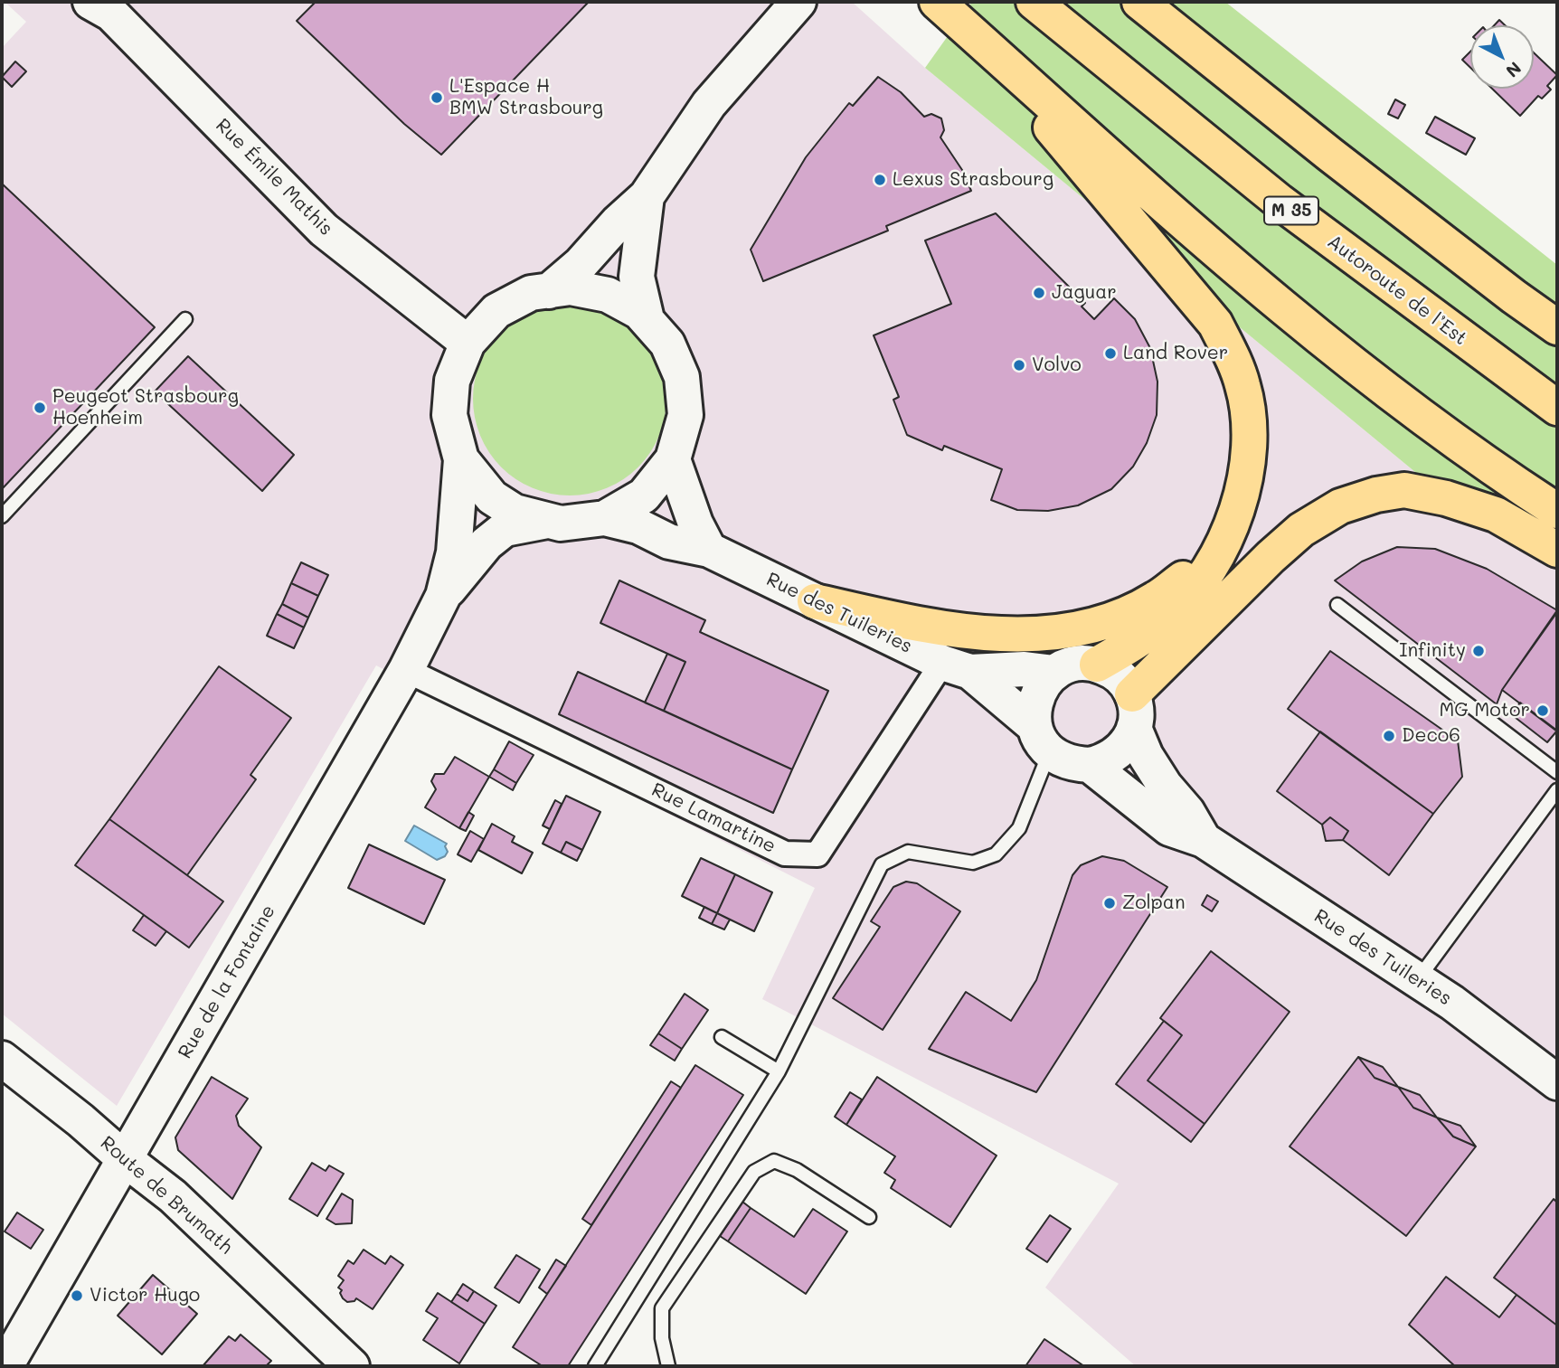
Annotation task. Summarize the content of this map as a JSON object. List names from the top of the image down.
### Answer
{
  "streets": {
    "highway": ["M 35", "Autoroute de l’Est"],
    "street": [
      "Rue Émile Mathis",
      "Rue des Tuileries",
      "Rue Lamartine",
      "Rue de la Fontaine",
      "Route de Brumath"
    ]
  },
  "crossings": [
    ["Rue Émile Mathis", "Rue de la Fontaine"],
    ["Rue des Tuileries", "Rue Lamartine"],
    ["Rue des Tuileries", "Rue de la Fontaine"],
    ["Rue Lamartine", "Rue de la Fontaine"],
    ["Rue de la Fontaine", "Route de Brumath"]
  ],
  "places": [
    "L'Espace H BMW Strasbourg",
    "Lexus Strasbourg",
    "Jaguar",
    "Land Rover",
    "Volvo",
    "Peugeot Strasbourg Hoenheim",
    "Infinity",
    "MG Motor",
    "Deco6",
    "Zolpan",
    "Victor Hugo"
  ],
  "north": "bottom right"
}
